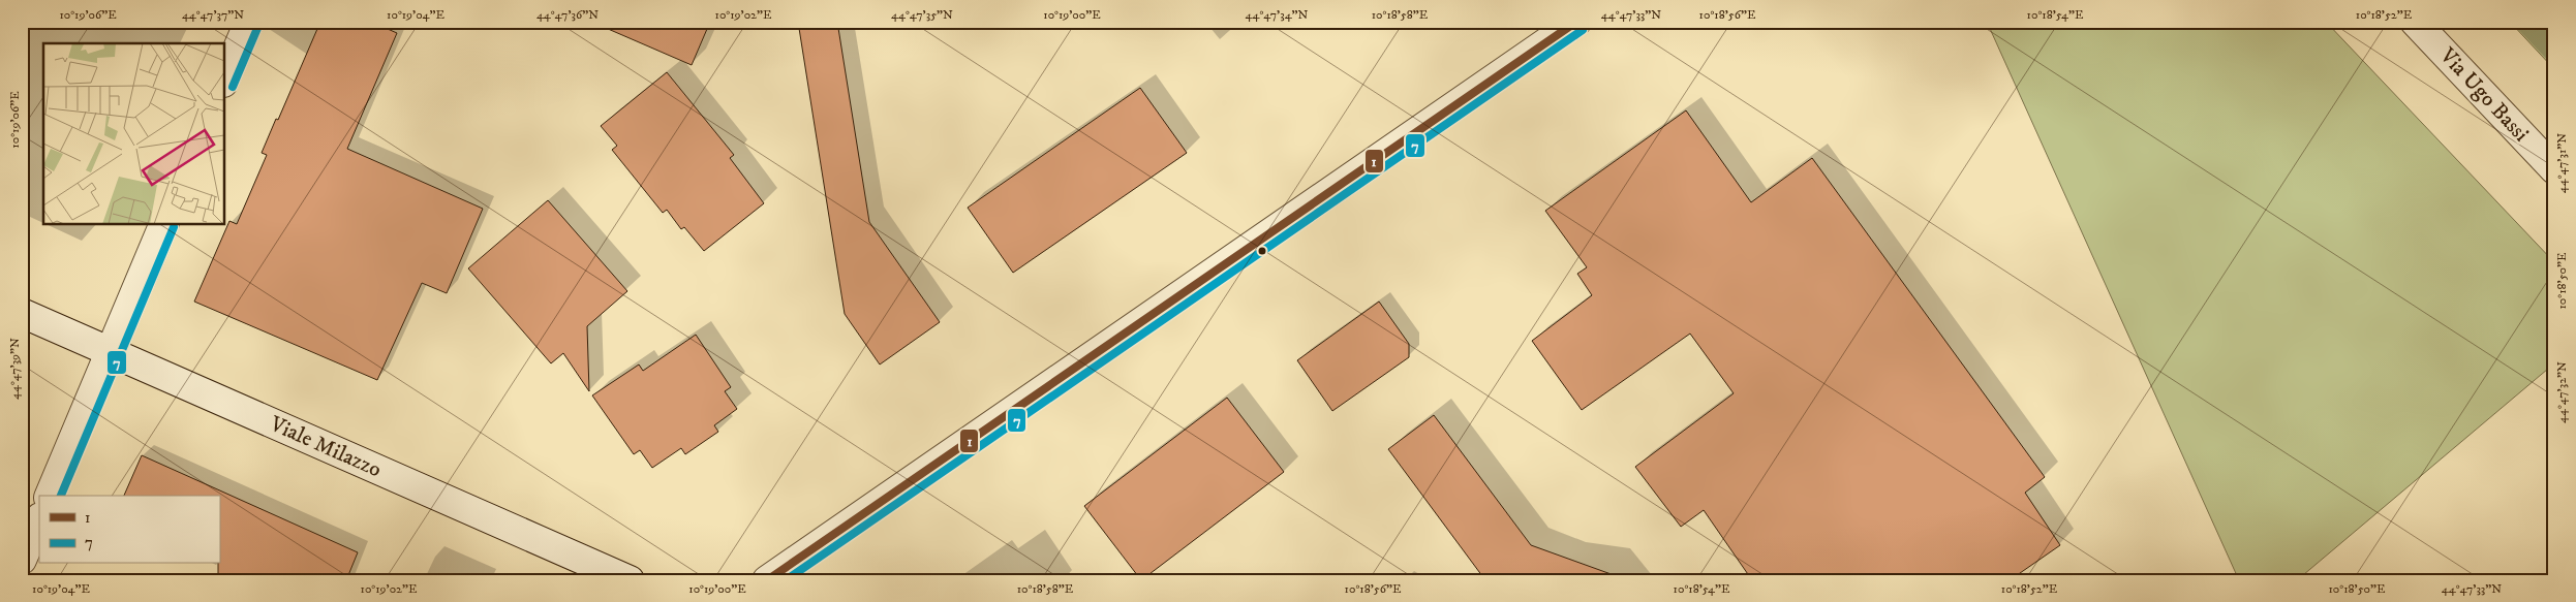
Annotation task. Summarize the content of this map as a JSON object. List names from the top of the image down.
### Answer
{
  "streets": {
    "street": ["Via Ugo Bassi", "Viale Milazzo"]
  },
  "lines": ["transit line 1", "transit line 7"],
  "legend": ["1", "7"],
  "coordinates": [
    "10°19'06\"E",
    "44°47'37\"N",
    "10°19'04\"E",
    "44°47'36\"N",
    "10°19'02\"E",
    "44°47'35\"N",
    "10°19'00\"E",
    "44°47'34\"N",
    "10°18'58\"E",
    "44°47'33\"N",
    "10°18'56\"E",
    "10°18'54\"E",
    "10°18'52\"E",
    "44°47'31\"N",
    "10°18'50\"E",
    "44°47'39\"N",
    "44°47'32\"N"
  ]
}
